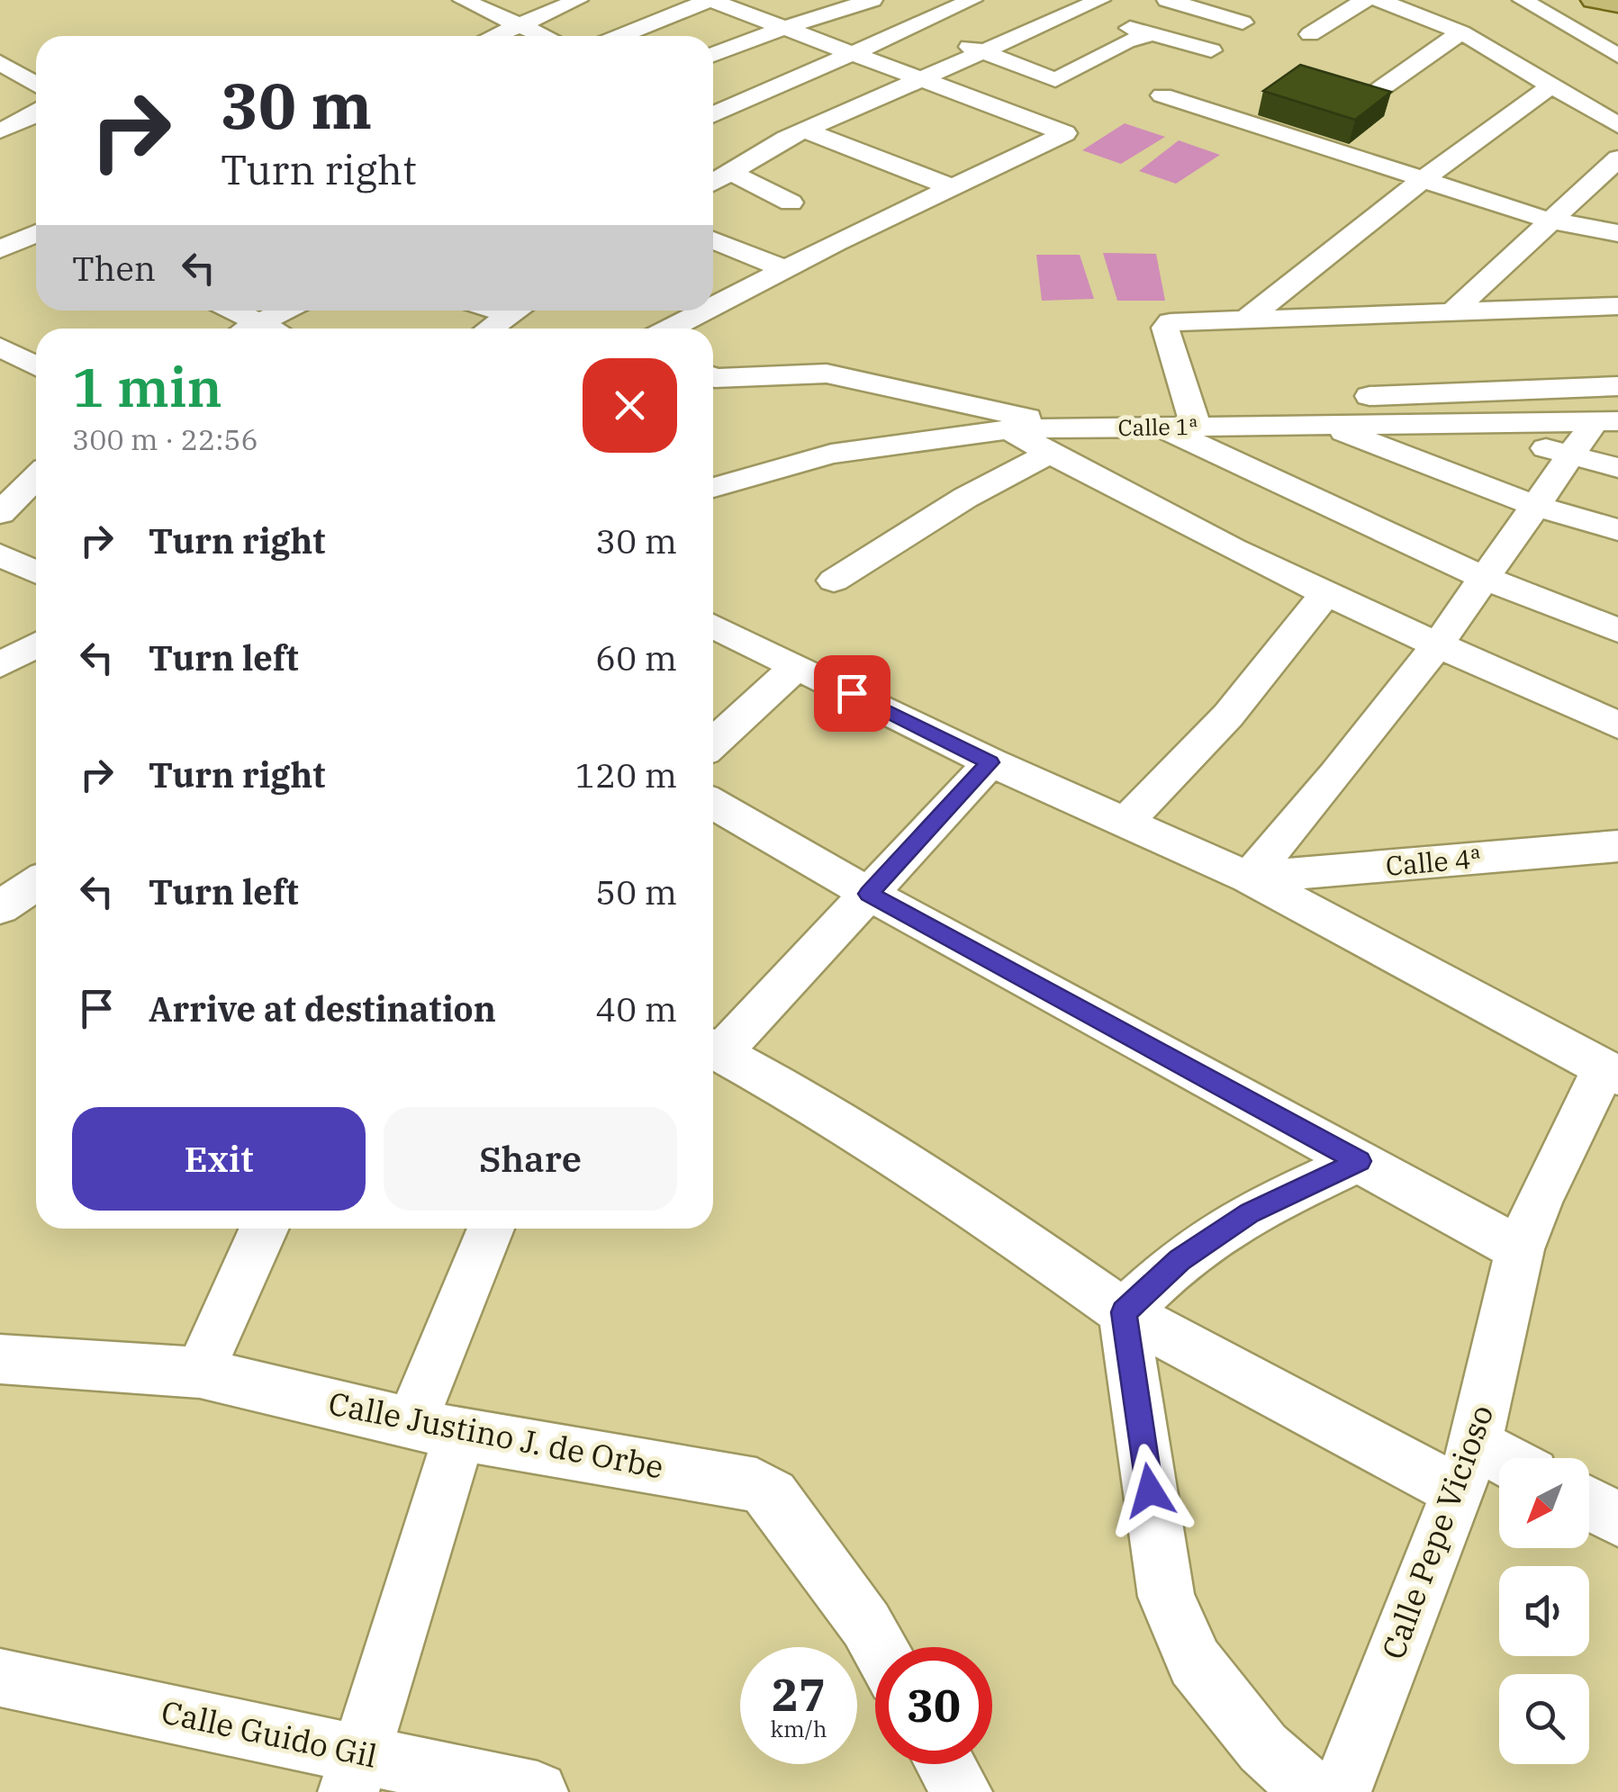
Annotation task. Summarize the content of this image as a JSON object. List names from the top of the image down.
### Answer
{
  "streets": {
    "street": [
      "Calle 1ª",
      "Calle 4ª",
      "Calle Justino J. de Orbe",
      "Calle Pepe Vicioso",
      "Calle Guido Gil"
    ]
  },
  "north": "bottom left",
  "page": {
    "turn": ["30 m", "Turn right"],
    "then": "Then",
    "heading": ["1 min", "300 m · 22:56"],
    "list": [
      {
        "name": "Turn right",
        "value": "30 m"
      },
      {
        "name": "Turn left",
        "value": "60 m"
      },
      {
        "name": "Turn right",
        "value": "120 m"
      },
      {
        "name": "Turn left",
        "value": "50 m"
      },
      {
        "name": "Arrive at destination",
        "value": "40 m"
      }
    ],
    "buttons": ["Exit", "Share"],
    "speed": "27 km/h",
    "limit": "30"
  }
}
